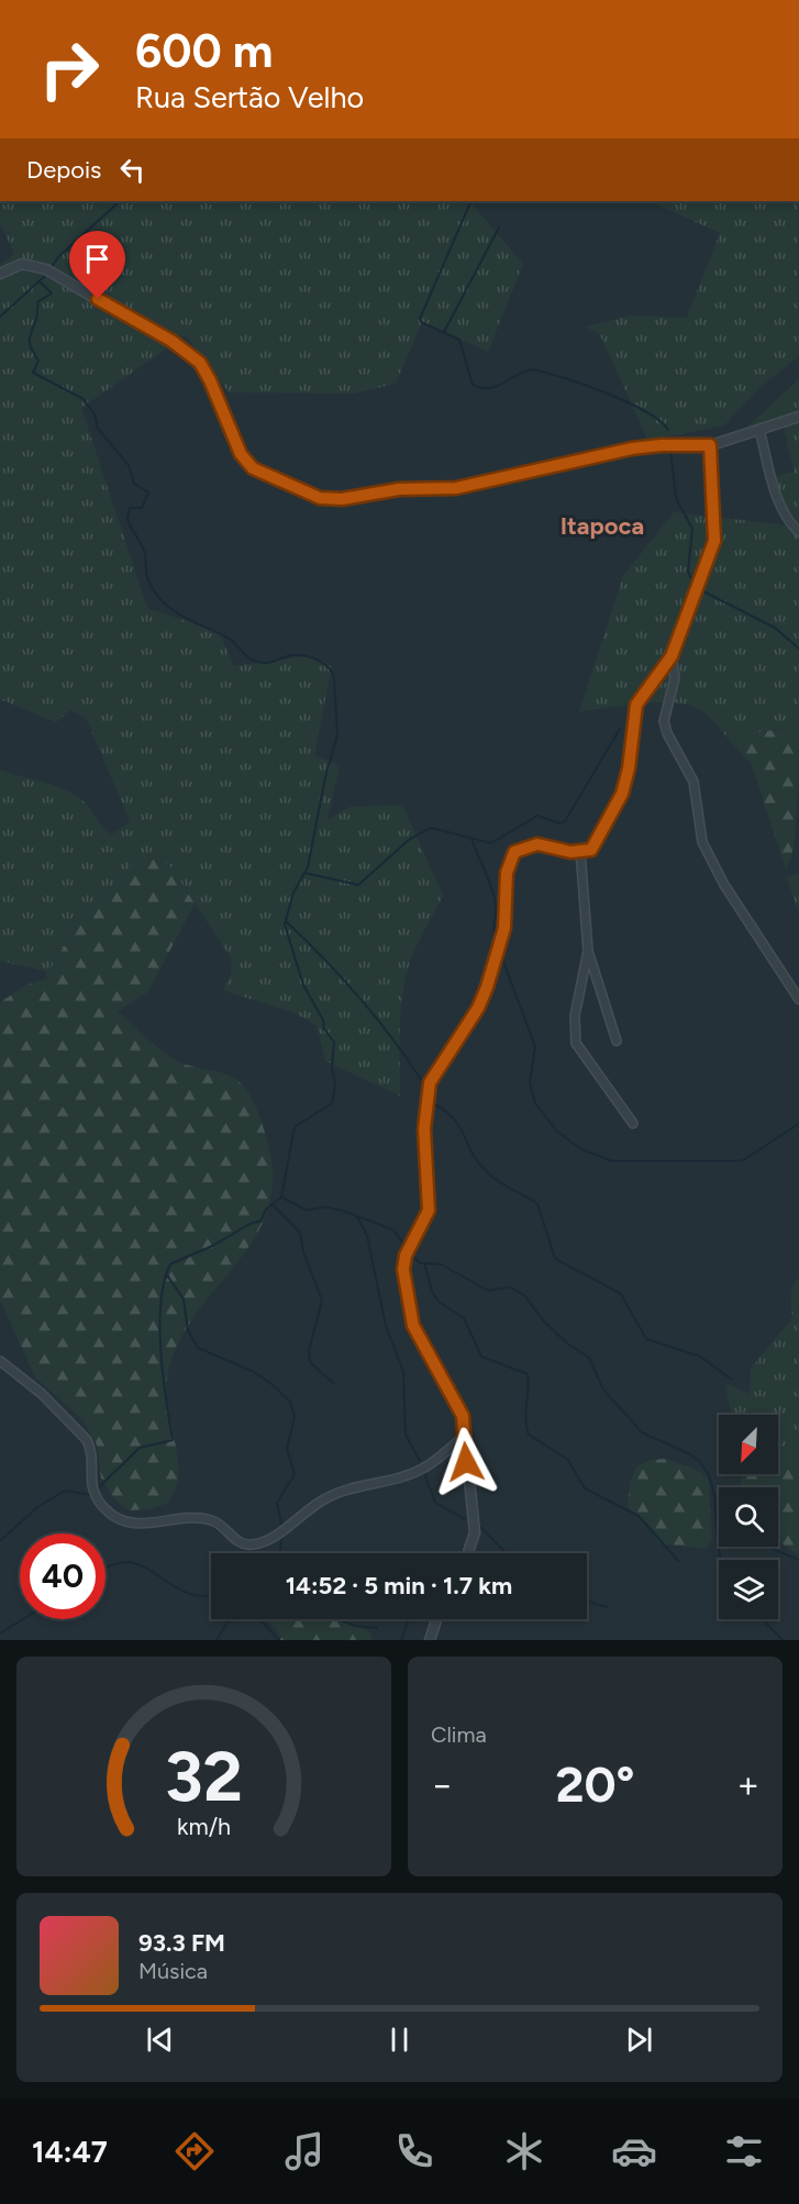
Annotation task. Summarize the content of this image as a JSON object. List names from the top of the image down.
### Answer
{
  "districts": ["Itapoca"],
  "north": "bottom left",
  "page": {
    "turn": ["600 m", "Rua Sertão Velho"],
    "then": "Depois",
    "limit": "40",
    "trip": "14:52 · 5 min · 1.7 km",
    "tile": "Clima",
    "heat": ["−", "20°", "+"],
    "song": ["93.3 FM", "Música"],
    "tabs": "14:47",
    "gauge": ["32", "km/h"]
  }
}
